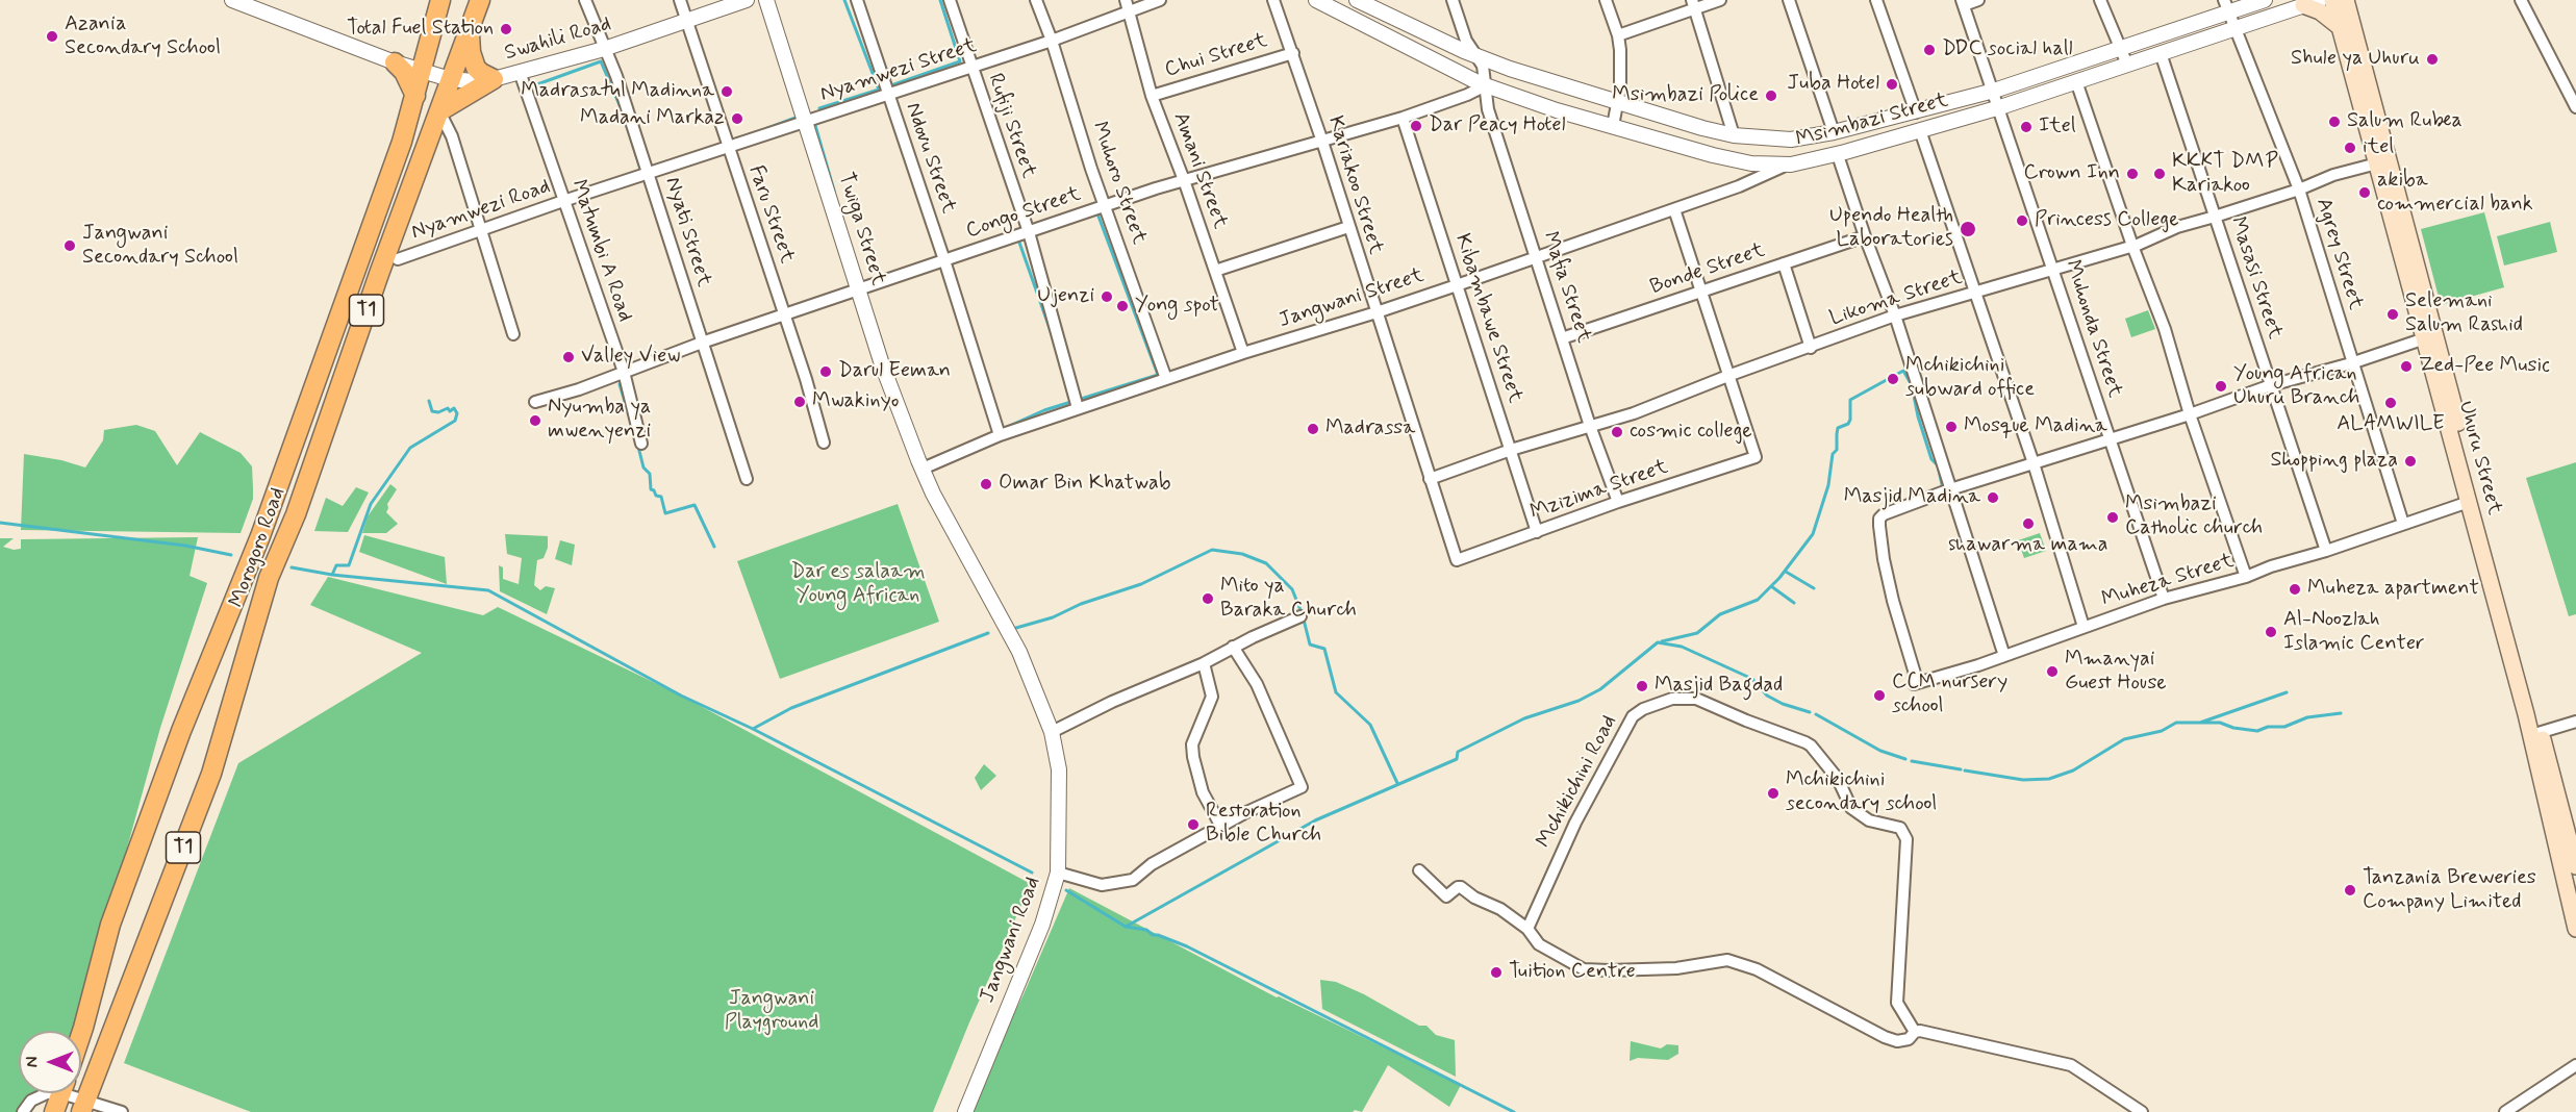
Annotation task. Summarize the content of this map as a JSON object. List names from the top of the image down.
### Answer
{
  "streets": {
    "highway": ["T1", "Morogoro Road"],
    "main road": ["Uhuru Street"],
    "street": [
      "Swahili Road",
      "Chui Street",
      "Nyamwezi Street",
      "Msimbazi Street",
      "Rufiji Street",
      "Ndovu Street",
      "Amani Street",
      "Muhoro Street",
      "Kariakoo Street",
      "Nyamwezi Road",
      "Congo Street",
      "Faru Street",
      "Twiga Street",
      "Nyati Street",
      "Matumbi A Road",
      "Agrey Street",
      "Bonde Street",
      "Masasi Street",
      "Mafia Street",
      "Jangwani Street",
      "Likoma Street",
      "Kibambawe Street",
      "Muhonda Street",
      "Mzizima Street",
      "Muheza Street",
      "Mchikichini Road",
      "Jangwani Road"
    ]
  },
  "crossings": [
    ["Swahili Road", "Faru Street"],
    ["Swahili Road", "Nyati Street"],
    ["Swahili Road", "Matumbi A Road"],
    ["Swahili Road", "Morogoro Road"],
    ["Chui Street", "Amani Street"],
    ["Chui Street", "Kariakoo Street"],
    ["Nyamwezi Street", "Rufiji Street"],
    ["Nyamwezi Street", "Ndovu Street"],
    ["Nyamwezi Street", "Amani Street"],
    ["Nyamwezi Street", "Muhoro Street"],
    ["Nyamwezi Street", "Nyamwezi Road"],
    ["Nyamwezi Street", "Faru Street"],
    ["Nyamwezi Street", "Twiga Street"],
    ["Nyamwezi Street", "Nyati Street"],
    ["Msimbazi Street", "Congo Street"],
    ["Msimbazi Street", "Agrey Street"],
    ["Msimbazi Street", "Masasi Street"],
    ["Msimbazi Street", "Mafia Street"],
    ["Msimbazi Street", "Jangwani Street"],
    ["Msimbazi Street", "Muhonda Street"],
    ["Rufiji Street", "Congo Street"],
    ["Rufiji Street", "Jangwani Street"],
    ["Ndovu Street", "Congo Street"],
    ["Ndovu Street", "Jangwani Street"],
    ["Amani Street", "Congo Street"],
    ["Amani Street", "Jangwani Street"],
    ["Muhoro Street", "Congo Street"],
    ["Muhoro Street", "Jangwani Street"],
    ["Kariakoo Street", "Congo Street"],
    ["Kariakoo Street", "Jangwani Street"],
    ["Kariakoo Street", "Likoma Street"],
    ["Kariakoo Street", "Mzizima Street"],
    ["Nyamwezi Road", "Nyati Street"],
    ["Nyamwezi Road", "Matumbi A Road"],
    ["Congo Street", "Faru Street"],
    ["Congo Street", "Twiga Street"],
    ["Congo Street", "Nyati Street"],
    ["Congo Street", "Matumbi A Road"],
    ["Congo Street", "Mafia Street"],
    ["Congo Street", "Kibambawe Street"],
    ["Twiga Street", "Jangwani Street"],
    ["Twiga Street", "Jangwani Road"],
    ["Agrey Street", "Likoma Street"],
    ["Agrey Street", "Muheza Street"],
    ["Bonde Street", "Mafia Street"],
    ["Masasi Street", "Likoma Street"],
    ["Masasi Street", "Muheza Street"],
    ["Mafia Street", "Jangwani Street"],
    ["Mafia Street", "Likoma Street"],
    ["Mafia Street", "Mzizima Street"],
    ["Jangwani Street", "Kibambawe Street"],
    ["Jangwani Street", "Jangwani Road"],
    ["Likoma Street", "Kibambawe Street"],
    ["Likoma Street", "Muhonda Street"],
    ["Likoma Street", "Uhuru Street"],
    ["Likoma Street", "Mzizima Street"],
    ["Kibambawe Street", "Mzizima Street"],
    ["Muhonda Street", "Muheza Street"],
    ["Uhuru Street", "Muheza Street"]
  ],
  "parks": ["Dar es salaam Young African", "Jangwani Playground"],
  "places": [
    "Total Fuel Station",
    "Azania Secondary School",
    "DDC social hall",
    "Shule ya Uhuru",
    "Juba Hotel",
    "Madrasatul Madinna",
    "Msimbazi Police",
    "Madani Markaz",
    "Salum Rubea",
    "Dar Peacy Hotel",
    "Itel",
    "itel",
    "Crown Inn",
    "KKKT DMP Kariakoo",
    "akiba commercial bank",
    "Princess College",
    "Upendo Health Laboratories",
    "Jangwani Secondary School",
    "Ujenzi",
    "Yong spot",
    "Selemani Salum Rashid",
    "Valley View",
    "Zed-Pee Music",
    "Darul Eeman",
    "Mchikichini subward office",
    "Young African Uhuru Branch",
    "Mwakinyo",
    "ALAMWILE",
    "Nyumba ya mwenyenzi",
    "Mosque Madina",
    "Madrassa",
    "cosmic college",
    "Shopping plaza",
    "Omar Bin Khatwab",
    "Masjid Madina",
    "Msimbazi Catholic church",
    "shawarma mama",
    "Muheza apartment",
    "Mito ya Baraka Church",
    "Al-Noozlah Islamic Center",
    "Mmanyai Guest House",
    "Masjid Bagdad",
    "CCM nursery school",
    "Mchikichini secondary school",
    "Restoration Bible Church",
    "Tanzania Breweries Company Limited",
    "Tuition Centre"
  ],
  "north": "left"
}
